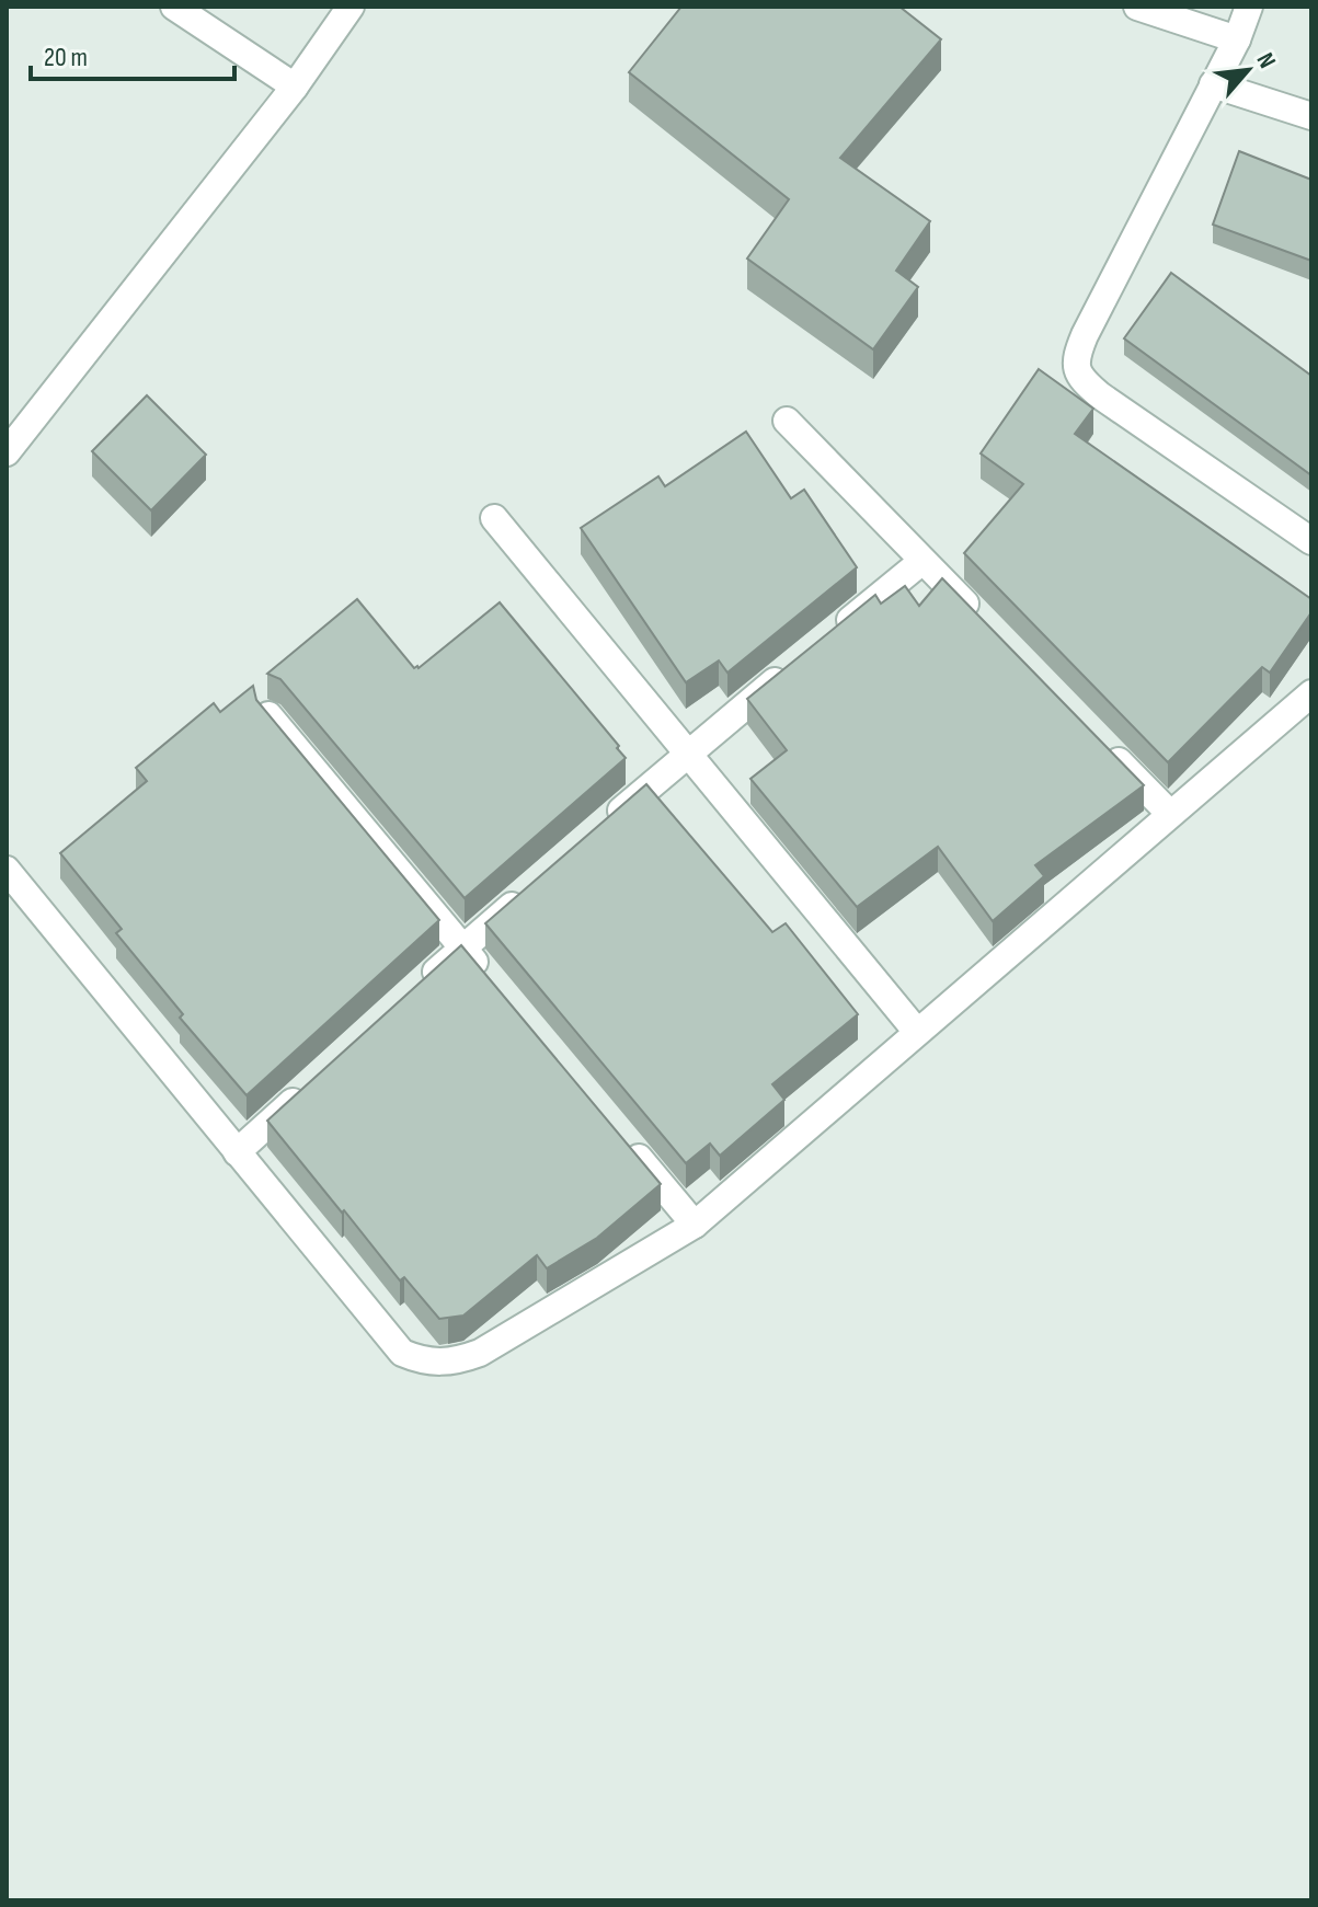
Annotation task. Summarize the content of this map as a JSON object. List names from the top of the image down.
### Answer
{
  "scale_bar": "20 m",
  "north": "top right"
}
